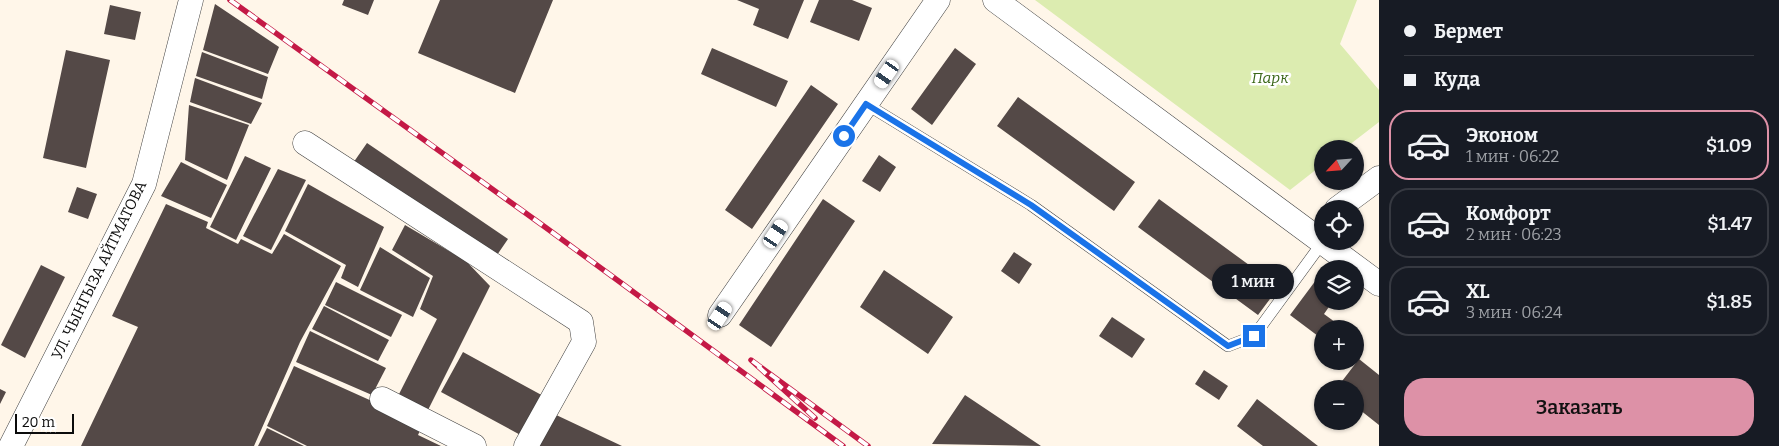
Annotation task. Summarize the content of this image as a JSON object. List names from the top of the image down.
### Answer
{
  "streets": {
    "street": ["УЛ. ЧЫНГЫЗА АЙТМАТОВА"]
  },
  "parks": ["Парк"],
  "scale_bar": "20 m",
  "north": "bottom left",
  "page": {
    "banner": ["Бермет", "Куда"],
    "list": [
      {
        "name": "Эконом",
        "note": "1 мин · 06:22",
        "value": "$1.09"
      },
      {
        "name": "Комфорт",
        "note": "2 мин · 06:23",
        "value": "$1.47"
      },
      {
        "name": "XL",
        "note": "3 мин · 06:24",
        "value": "$1.85"
      }
    ],
    "map_buttons": ["+", "−"],
    "bubble": "1 мин",
    "buttons": "Заказать",
    "scale": "20 m"
  }
}
